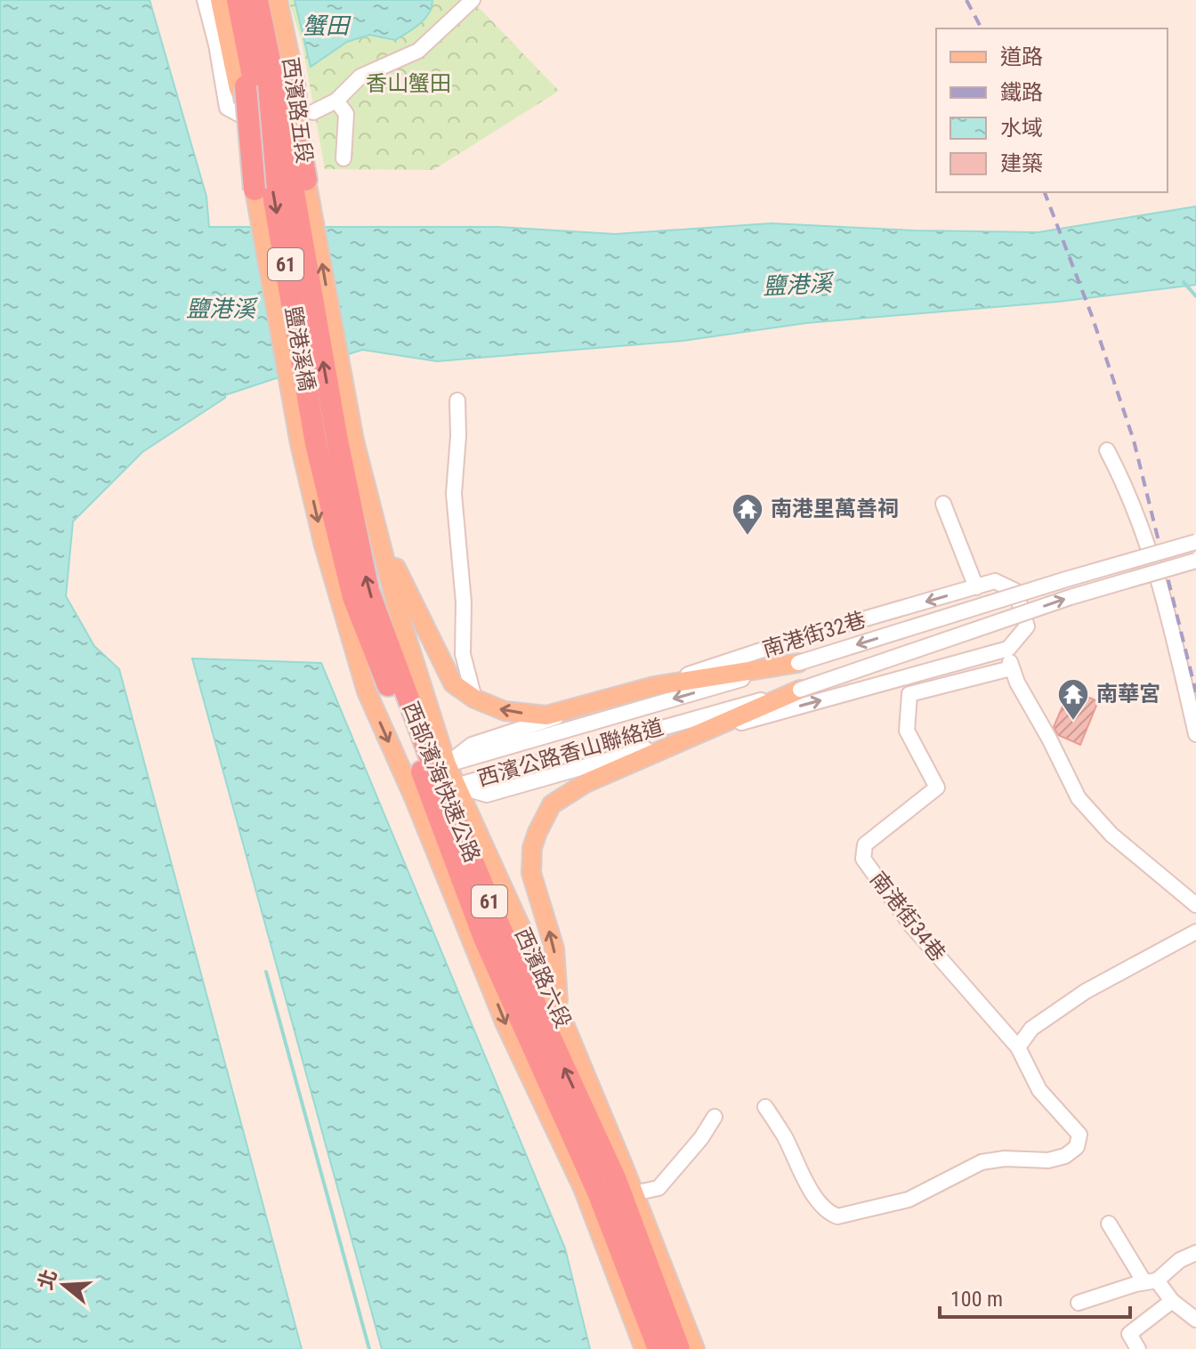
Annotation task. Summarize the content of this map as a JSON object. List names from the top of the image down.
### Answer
{
  "streets": {
    "highway": ["61", "鹽港溪橋", "西部濱海快速公路"],
    "main road": ["西濱路六段"],
    "street": ["南港街32巷", "西濱公路香山聯絡道", "南港街34巷"]
  },
  "crossings": [
    ["61", "鹽港溪橋"],
    ["61", "南港街32巷"],
    ["61", "西濱公路香山聯絡道"],
    ["61", "西部濱海快速公路"],
    ["61", "西濱路六段"],
    ["鹽港溪橋", "西部濱海快速公路"],
    ["鹽港溪橋", "西濱路六段"],
    ["南港街32巷", "西濱公路香山聯絡道"],
    ["南港街32巷", "西部濱海快速公路"],
    ["西濱公路香山聯絡道", "西部濱海快速公路"],
    ["西濱公路香山聯絡道", "西濱路六段"],
    ["西部濱海快速公路", "西濱路六段"]
  ],
  "water": ["蟹田", "鹽港溪"],
  "parks": ["香山蟹田"],
  "places": {
    "temple": ["南港里萬善祠", "南華宮"]
  },
  "legend": [
    "道路",
    "鐵路",
    "水域",
    "建築"
  ],
  "scale_bar": "100 m",
  "north": "left"
}
